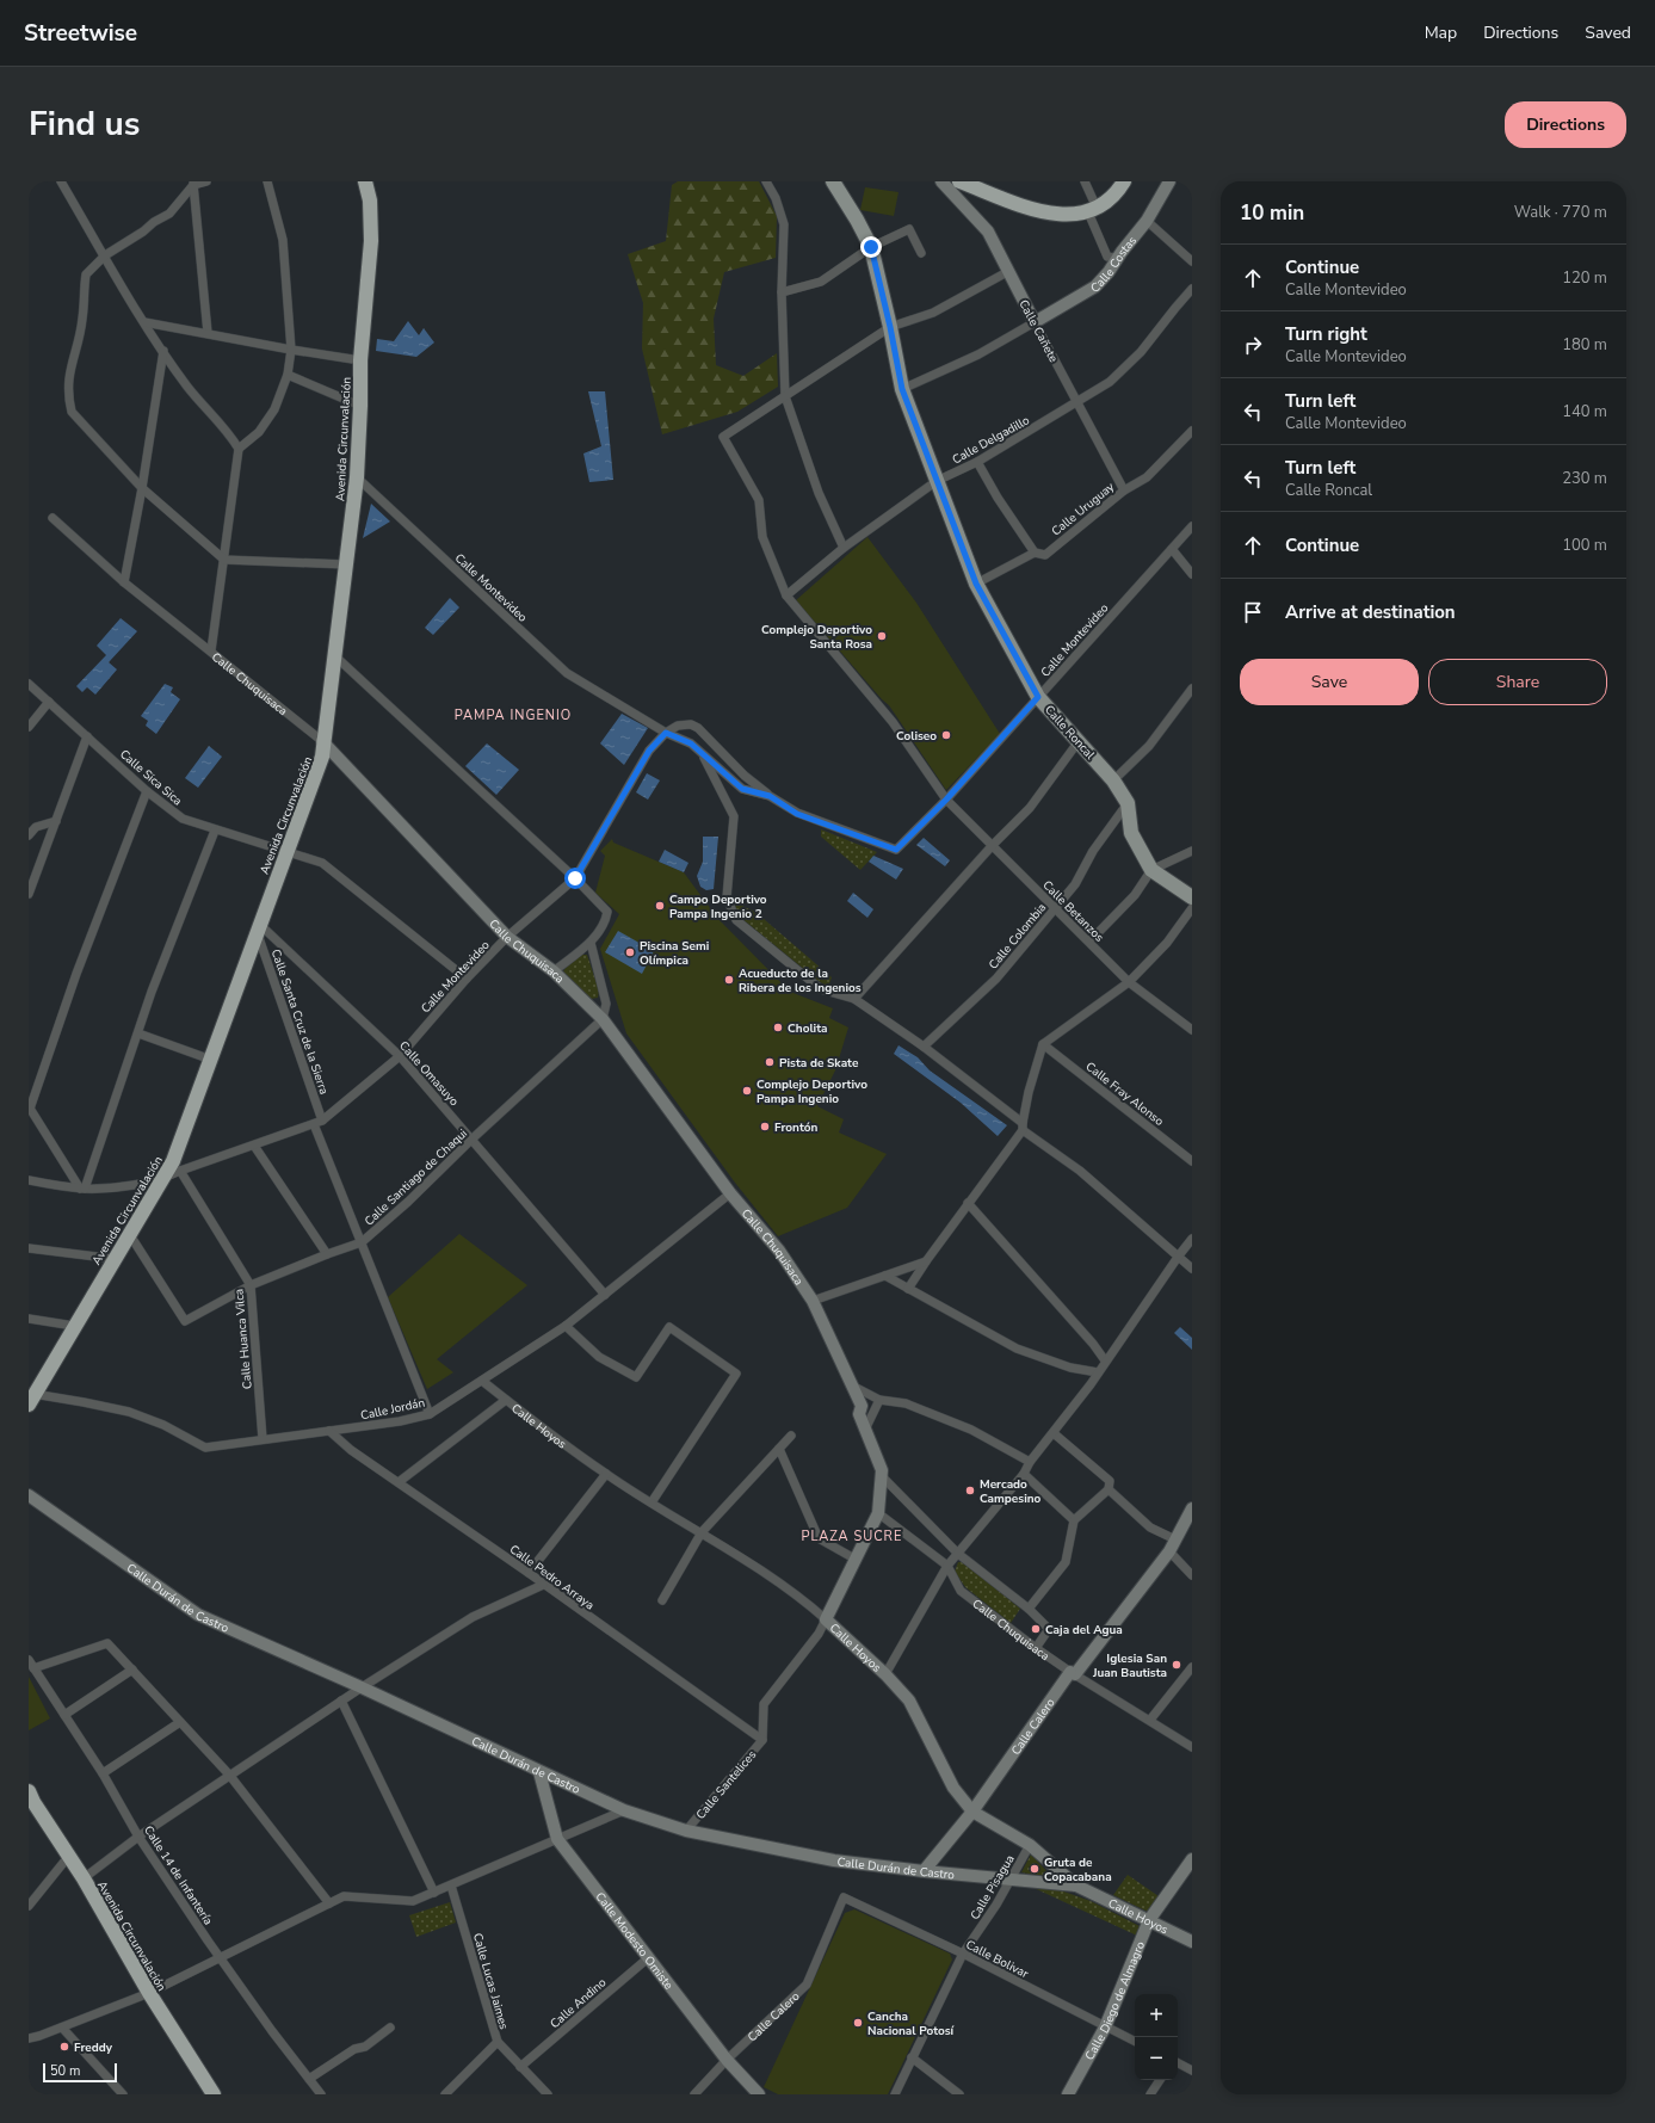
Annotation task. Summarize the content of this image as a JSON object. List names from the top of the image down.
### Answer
{
  "streets": {
    "highway": ["Avenida Circunvalación"],
    "main road": [
      "Calle Costas",
      "Calle Cañete",
      "Calle Chuquisaca",
      "Calle Roncal",
      "Calle Hoyos",
      "Calle Durán de Castro",
      "Calle Calero",
      "Calle Santelices",
      "Calle Modesto Omiste",
      "Calle Diego de Almagro"
    ],
    "street": [
      "Calle Delgadillo",
      "Calle Uruguay",
      "Calle Montevideo",
      "Calle Sica Sica",
      "Calle Betanzos",
      "Calle Colombia",
      "Calle Santa Cruz de la Sierra",
      "Calle Omasuyo",
      "Calle Fray Alonso",
      "Calle Santiago de Chaqui",
      "Calle Huanca Vilca",
      "Calle Jordán",
      "Calle Pedro Arraya",
      "Calle 14 de Infantería",
      "Calle Pisagua",
      "Calle Bolivar",
      "Calle Lucas Jaimes",
      "Calle Andino"
    ]
  },
  "crossings": [
    ["Calle Costas", "Calle Cañete"],
    ["Calle Cañete", "Calle Delgadillo"],
    ["Calle Cañete", "Calle Uruguay"],
    ["Avenida Circunvalación", "Calle Montevideo"],
    ["Avenida Circunvalación", "Calle Chuquisaca"],
    ["Avenida Circunvalación", "Calle Sica Sica"],
    ["Avenida Circunvalación", "Calle Santa Cruz de la Sierra"],
    ["Avenida Circunvalación", "Calle Omasuyo"],
    ["Avenida Circunvalación", "Calle Santiago de Chaqui"],
    ["Avenida Circunvalación", "Calle Jordán"],
    ["Calle Delgadillo", "Calle Roncal"],
    ["Calle Delgadillo", "Calle Betanzos"],
    ["Calle Uruguay", "Calle Roncal"],
    ["Calle Montevideo", "Calle Chuquisaca"],
    ["Calle Montevideo", "Calle Roncal"],
    ["Calle Montevideo", "Calle Sica Sica"],
    ["Calle Montevideo", "Calle Betanzos"],
    ["Calle Montevideo", "Calle Santa Cruz de la Sierra"],
    ["Calle Montevideo", "Calle Omasuyo"],
    ["Calle Montevideo", "Calle Huanca Vilca"],
    ["Calle Chuquisaca", "Calle Santiago de Chaqui"],
    ["Calle Chuquisaca", "Calle Jordán"],
    ["Calle Chuquisaca", "Calle Calero"],
    ["Calle Chuquisaca", "Calle Santelices"],
    ["Calle Roncal", "Calle Colombia"],
    ["Calle Betanzos", "Calle Colombia"],
    ["Calle Santa Cruz de la Sierra", "Calle Omasuyo"],
    ["Calle Omasuyo", "Calle Santiago de Chaqui"],
    ["Calle Omasuyo", "Calle Jordán"],
    ["Calle Santiago de Chaqui", "Calle Huanca Vilca"],
    ["Calle Huanca Vilca", "Calle Jordán"],
    ["Calle Jordán", "Calle Hoyos"],
    ["Calle Jordán", "Calle Pedro Arraya"],
    ["Calle Hoyos", "Calle Durán de Castro"],
    ["Calle Hoyos", "Calle Calero"],
    ["Calle Hoyos", "Calle Santelices"],
    ["Calle Hoyos", "Calle Pisagua"],
    ["Calle Hoyos", "Calle Diego de Almagro"],
    ["Calle Pedro Arraya", "Calle Santelices"],
    ["Calle Durán de Castro", "Calle Calero"],
    ["Calle Durán de Castro", "Calle Santelices"],
    ["Calle Durán de Castro", "Calle Pisagua"],
    ["Calle Durán de Castro", "Calle Modesto Omiste"],
    ["Calle Calero", "Calle Modesto Omiste"],
    ["Calle Calero", "Calle Bolivar"],
    ["Calle Pisagua", "Calle Bolivar"],
    ["Calle Modesto Omiste", "Calle Andino"],
    ["Calle Bolivar", "Calle Diego de Almagro"],
    ["Calle Lucas Jaimes", "Calle Andino"]
  ],
  "districts": ["PAMPA INGENIO", "PLAZA SUCRE"],
  "places": [
    "Complejo Deportivo Santa Rosa",
    "Coliseo",
    "Campo Deportivo Pampa Ingenio 2",
    "Piscina Semi Olímpica",
    "Acueducto de la Ribera de los Ingenios",
    "Cholita",
    "Pista de Skate",
    "Complejo Deportivo Pampa Ingenio",
    "Frontón",
    "Mercado Campesino",
    "Caja del Agua",
    "Iglesia San Juan Bautista",
    "Gruta de Copacabana",
    "Cancha Nacional Potosí",
    "Freddy"
  ],
  "scale_bar": "50 m",
  "page": {
    "header": "Streetwise",
    "nav": ["Map", "Directions", "Saved"],
    "title": "Find us",
    "buttons": [
      "Directions",
      ["Save", "Share"]
    ],
    "heading": ["10 min", "Walk · 770 m"],
    "list": [
      ["Continue", "Calle Montevideo", "120 m"],
      ["Turn right", "Calle Montevideo", "180 m"],
      ["Turn left", "Calle Montevideo", "140 m"],
      ["Turn left", "Calle Roncal", "230 m"],
      ["Continue", "100 m"],
      "Arrive at destination"
    ],
    "map_buttons": ["+", "−"],
    "scale": "50 m"
  }
}
